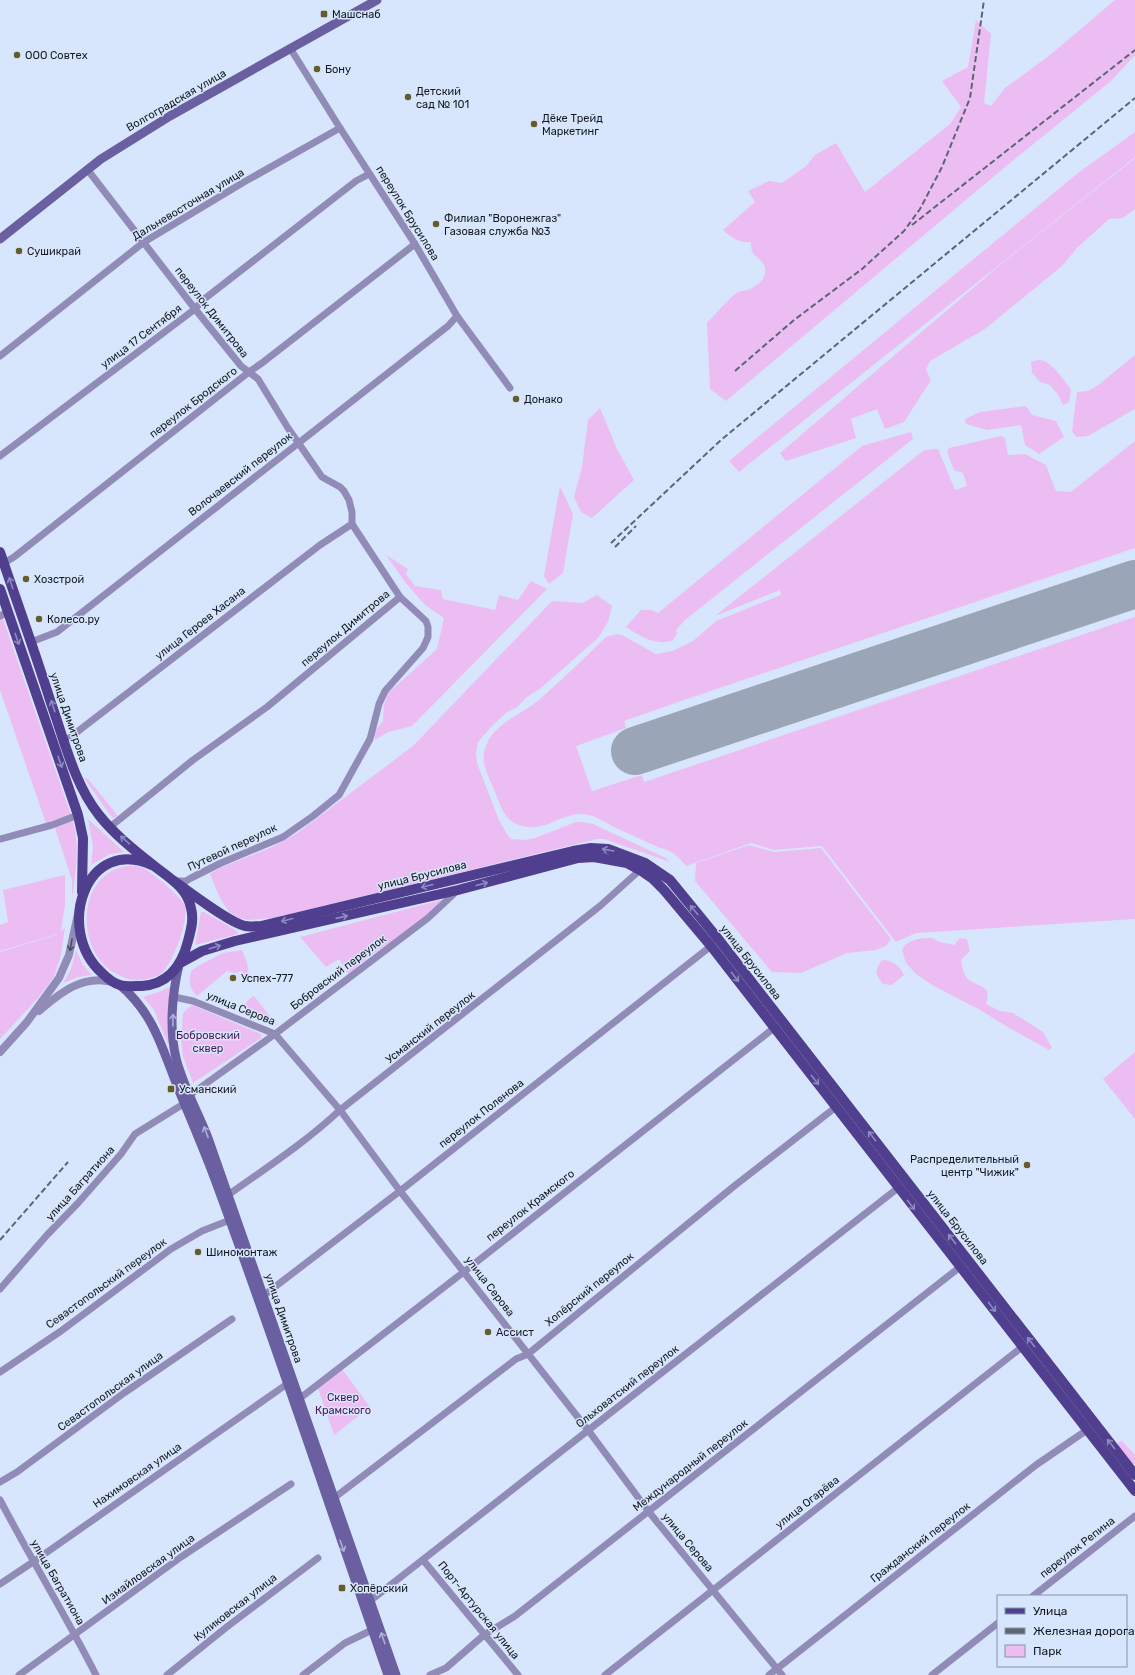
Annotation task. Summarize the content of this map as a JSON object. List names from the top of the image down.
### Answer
{
  "streets": {
    "main road": ["Волгоградская улица", "улица Димитрова", "улица Брусилова"],
    "street": [
      "Дальневосточная улица",
      "переулок Брусилова",
      "переулок Димитрова",
      "улица 17 Сентября",
      "переулок Бродского",
      "Волочаевский переулок",
      "улица Героев Хасана",
      "Путевой переулок",
      "Бобровский переулок",
      "улица Серова",
      "Усманский переулок",
      "переулок Поленова",
      "улица Багратиона",
      "переулок Крамского",
      "Севастопольский переулок",
      "Хопёрский переулок",
      "Ольховатский переулок",
      "Севастопольская улица",
      "Международный переулок",
      "Нахимовская улица",
      "улица Огарёва",
      "Гражданский переулок",
      "переулок Репина",
      "Измайловская улица",
      "Куликовская улица",
      "Порт-Артурская улица"
    ]
  },
  "crossings": [
    ["Волгоградская улица", "переулок Брусилова"],
    ["Волгоградская улица", "переулок Димитрова"],
    ["Дальневосточная улица", "переулок Брусилова"],
    ["Дальневосточная улица", "переулок Димитрова"],
    ["переулок Брусилова", "улица 17 Сентября"],
    ["переулок Брусилова", "переулок Бродского"],
    ["переулок Брусилова", "Волочаевский переулок"],
    ["переулок Димитрова", "улица 17 Сентября"],
    ["переулок Димитрова", "переулок Бродского"],
    ["переулок Димитрова", "Волочаевский переулок"],
    ["переулок Димитрова", "улица Героев Хасана"],
    ["переулок Димитрова", "улица Димитрова"],
    ["переулок Димитрова", "Путевой переулок"],
    ["переулок Бродского", "улица Димитрова"],
    ["Волочаевский переулок", "улица Димитрова"],
    ["улица Героев Хасана", "улица Димитрова"],
    ["улица Димитрова", "Путевой переулок"],
    ["улица Димитрова", "улица Брусилова"],
    ["улица Димитрова", "Бобровский переулок"],
    ["улица Димитрова", "улица Серова"],
    ["улица Димитрова", "Усманский переулок"],
    ["улица Димитрова", "переулок Поленова"],
    ["улица Димитрова", "улица Багратиона"],
    ["улица Димитрова", "переулок Крамского"],
    ["улица Димитрова", "Севастопольский переулок"],
    ["улица Димитрова", "Хопёрский переулок"],
    ["улица Димитрова", "Ольховатский переулок"],
    ["улица Димитрова", "Нахимовская улица"],
    ["Путевой переулок", "улица Брусилова"],
    ["улица Брусилова", "Бобровский переулок"],
    ["улица Брусилова", "Усманский переулок"],
    ["улица Брусилова", "переулок Поленова"],
    ["улица Брусилова", "переулок Крамского"],
    ["улица Брусилова", "Хопёрский переулок"],
    ["улица Брусилова", "Ольховатский переулок"],
    ["улица Брусилова", "Международный переулок"],
    ["улица Брусилова", "улица Огарёва"],
    ["улица Брусилова", "Гражданский переулок"],
    ["Бобровский переулок", "улица Серова"],
    ["Бобровский переулок", "улица Багратиона"],
    ["улица Серова", "Усманский переулок"],
    ["улица Серова", "переулок Поленова"],
    ["улица Серова", "переулок Крамского"],
    ["улица Серова", "Хопёрский переулок"],
    ["улица Серова", "Ольховатский переулок"],
    ["улица Серова", "Международный переулок"],
    ["улица Серова", "улица Огарёва"],
    ["улица Серова", "Гражданский переулок"],
    ["улица Багратиона", "Нахимовская улица"],
    ["улица Багратиона", "Измайловская улица"],
    ["Ольховатский переулок", "Порт-Артурская улица"],
    ["Международный переулок", "Порт-Артурская улица"]
  ],
  "parks": ["Бобровский сквер", "Сквер Крамского"],
  "places": {
    "transit": ["Машснаб", "Усманский", "Хопёрский"],
    "other": [
      "ООО Совтех",
      "Бону",
      "Детский сад № 101",
      "Дёке Трейд Маркетинг",
      "Филиал \"Воронежгаз\" Газовая служба №3",
      "Сушикрай",
      "Донако",
      "Хозстрой",
      "Колесо.ру",
      "Успех-777",
      "Распределительный центр \"Чижик\"",
      "Шиномонтаж",
      "Ассист"
    ]
  },
  "legend": ["Улица", "Железная дорога", "Парк"]
}
